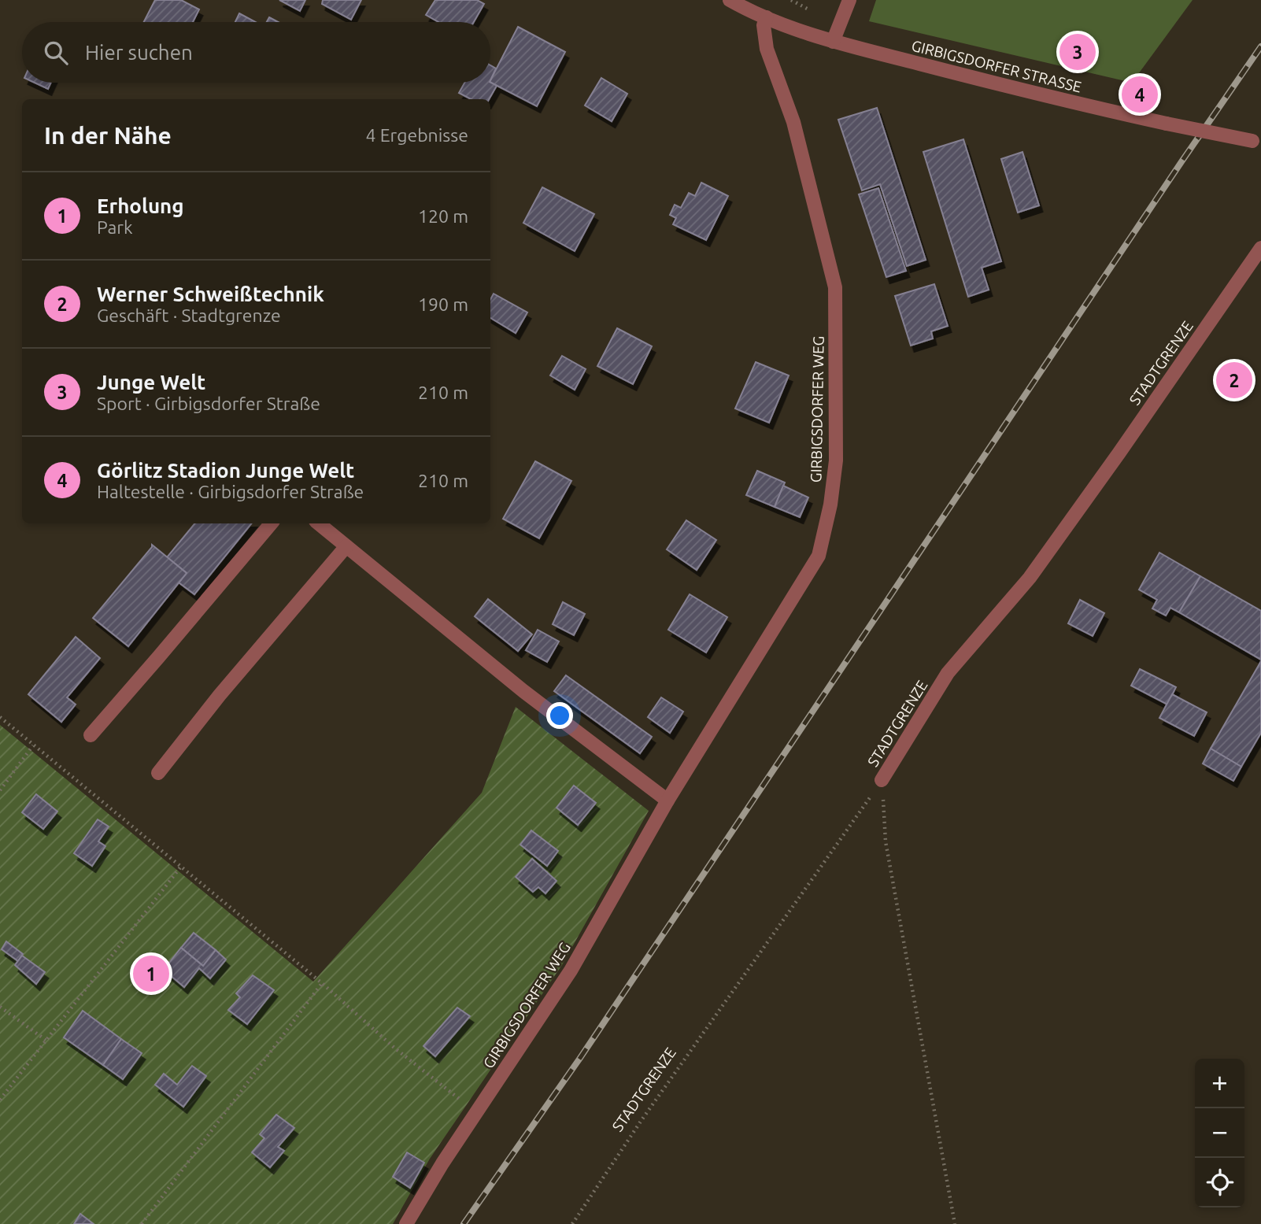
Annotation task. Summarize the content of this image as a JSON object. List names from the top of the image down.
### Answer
{
  "streets": {
    "street": ["GIRBIGSDORFER STRASSE", "STADTGRENZE", "GIRBIGSDORFER WEG"]
  },
  "crossings": [
    ["GIRBIGSDORFER STRASSE", "GIRBIGSDORFER WEG"]
  ],
  "page": {
    "search": "Hier suchen",
    "pins": [
      "3",
      "4",
      "2",
      "1"
    ],
    "heading": ["In der Nähe", "4 Ergebnisse"],
    "list": [
      {
        "mark": "1",
        "name": "Erholung",
        "note": "Park",
        "value": "120 m"
      },
      {
        "mark": "2",
        "name": "Werner Schweißtechnik",
        "note": "Geschäft · Stadtgrenze",
        "value": "190 m"
      },
      {
        "mark": "3",
        "name": "Junge Welt",
        "note": "Sport · Girbigsdorfer Straße",
        "value": "210 m"
      },
      {
        "mark": "4",
        "name": "Görlitz Stadion Junge Welt",
        "note": "Haltestelle · Girbigsdorfer Straße",
        "value": "210 m"
      }
    ],
    "map_buttons": ["+", "−"]
  }
}
